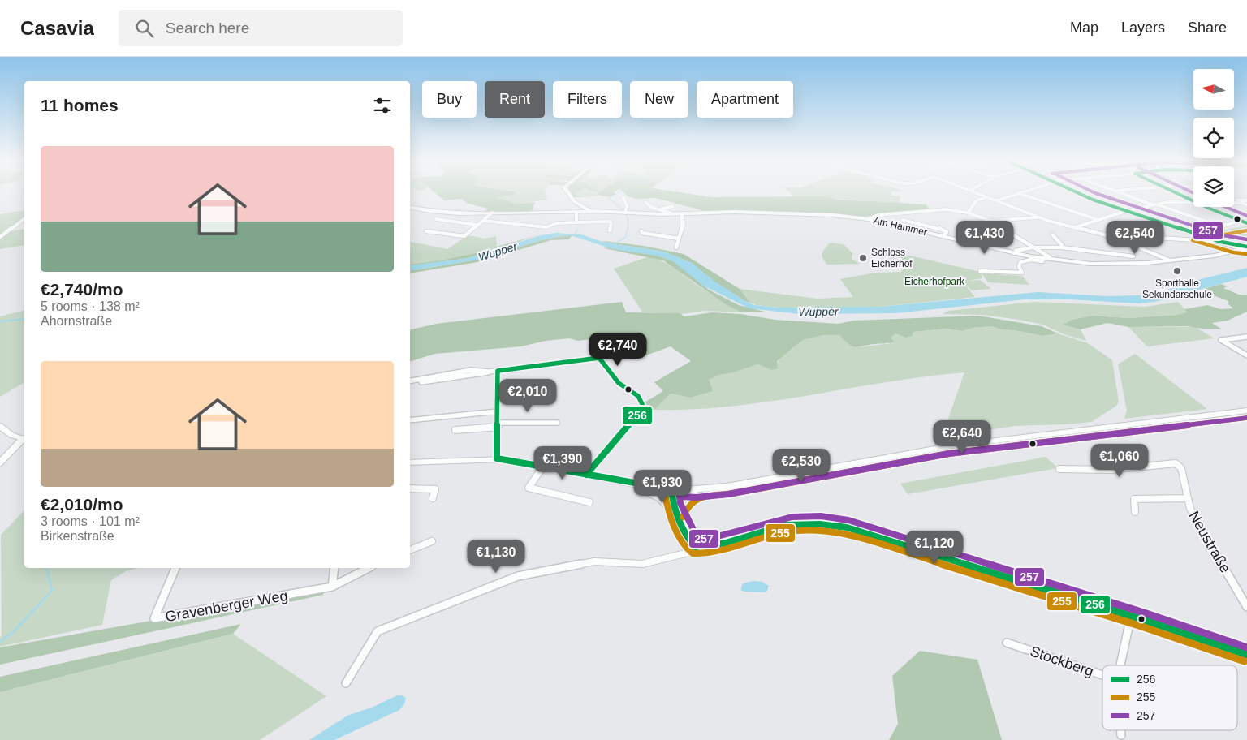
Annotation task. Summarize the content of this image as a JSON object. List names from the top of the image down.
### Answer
{
  "streets": {
    "main road": ["Am Hammer"],
    "street": ["Neustraße", "Gravenberger Weg", "Stockberg"]
  },
  "water": ["Wupper"],
  "parks": ["Eicherhofpark"],
  "places": ["Schloss Eicherhof", "Sporthalle Sekundarschule"],
  "lines": ["transit line 256", "transit line 257", "transit line 255"],
  "legend": ["256", "255", "257"],
  "north": "left",
  "page": {
    "header": "Casavia",
    "search": "Search here",
    "nav": ["Map", "Layers", "Share"],
    "chip": [
      "Buy",
      "Rent",
      "Filters",
      "New",
      "Apartment"
    ],
    "heading": "11 homes",
    "list": [
      {
        "name": "€2,740/mo",
        "note": "5 rooms · 138 m² · Ahornstraße"
      },
      {
        "name": "€2,010/mo",
        "note": "3 rooms · 101 m² · Birkenstraße"
      }
    ],
    "price": [
      "€1,430",
      "€2,540",
      "€2,740",
      "€2,010",
      "€2,640",
      "€1,060",
      "€1,390",
      "€2,530",
      "€1,930",
      "€1,120",
      "€1,130"
    ]
  }
}
